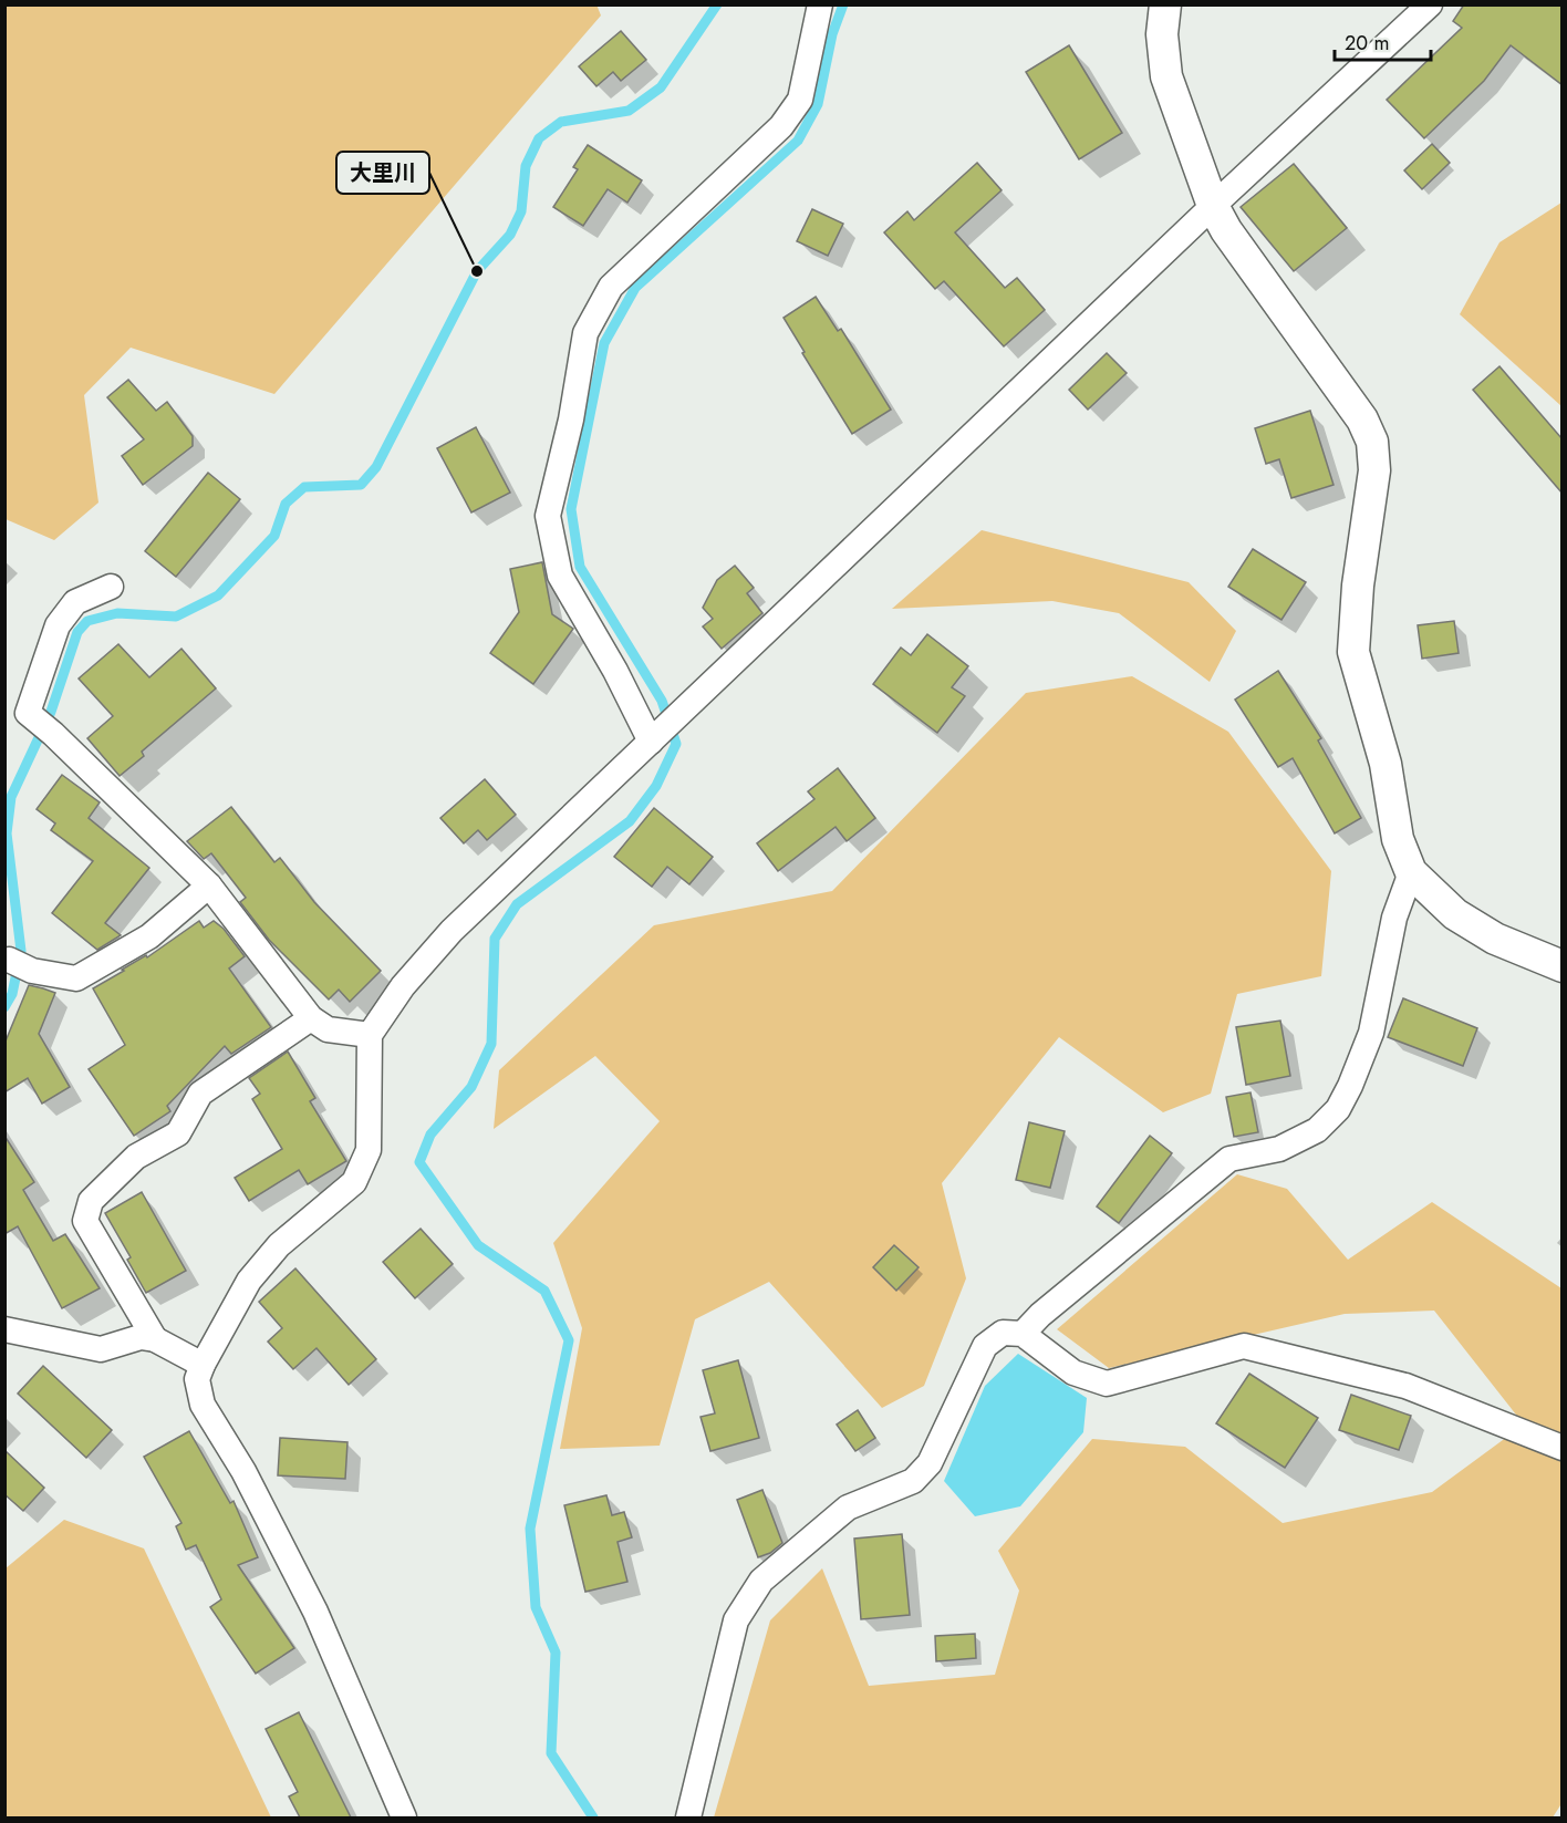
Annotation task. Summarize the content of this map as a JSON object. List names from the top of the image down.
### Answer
{
  "places": ["大里川"],
  "scale_bar": "20 m"
}
